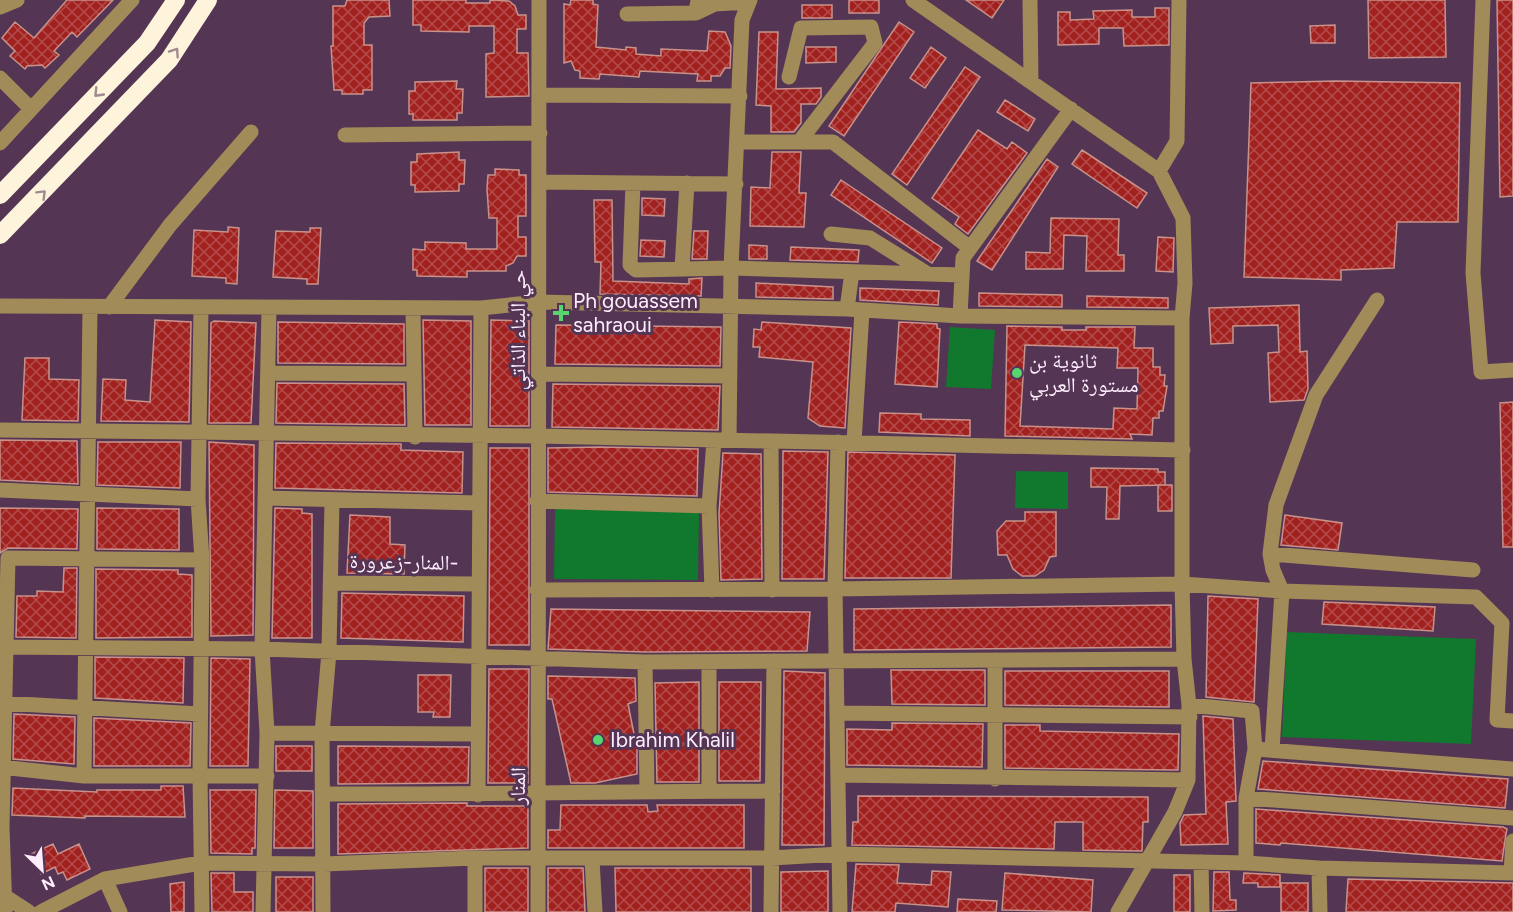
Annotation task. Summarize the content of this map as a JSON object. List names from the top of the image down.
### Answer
{
  "streets": {
    "street": ["حي البناء الذاتي", "المنار-زعرورة-", "المنار"]
  },
  "crossings": [
    ["حي البناء الذاتي", "المنار"]
  ],
  "places": {
    "health": ["Ph gouassem sahraoui"],
    "other": ["ثانوية بن مستورة العربي", "Ibrahim Khalil"]
  },
  "north": "bottom right"
}
